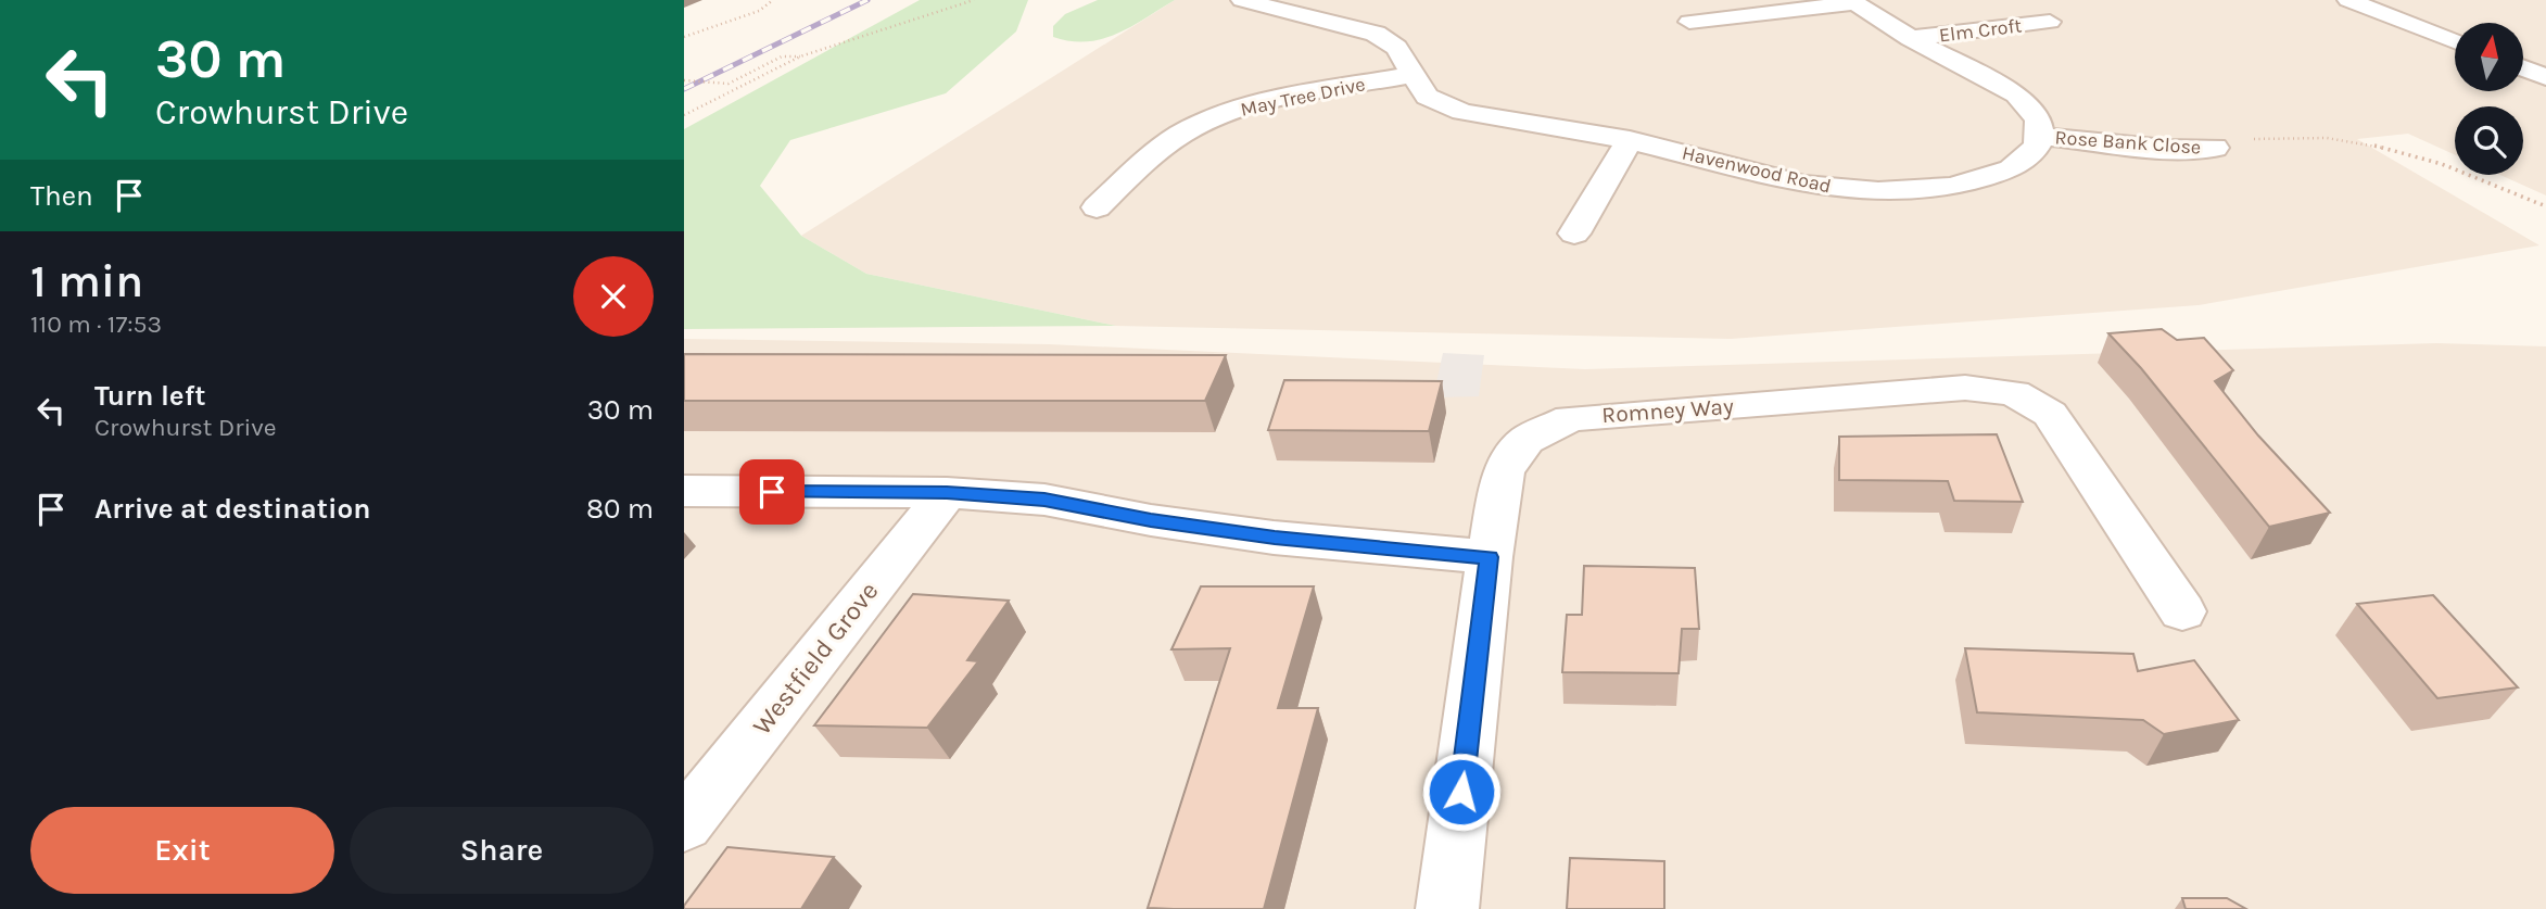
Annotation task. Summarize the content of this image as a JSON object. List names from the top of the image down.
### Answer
{
  "streets": {
    "street": [
      "Elm Croft",
      "May Tree Drive",
      "Rose Bank Close",
      "Havenwood Road",
      "Romney Way",
      "Westfield Grove"
    ]
  },
  "crossings": [
    ["May Tree Drive", "Havenwood Road"],
    ["Rose Bank Close", "Havenwood Road"]
  ],
  "north": "top",
  "page": {
    "turn": ["30 m", "Crowhurst Drive"],
    "then": "Then",
    "heading": ["1 min", "110 m · 17:53"],
    "list": [
      {
        "name": "Turn left",
        "note": "Crowhurst Drive",
        "value": "30 m"
      },
      {
        "name": "Arrive at destination",
        "value": "80 m"
      }
    ],
    "buttons": ["Exit", "Share"]
  }
}
